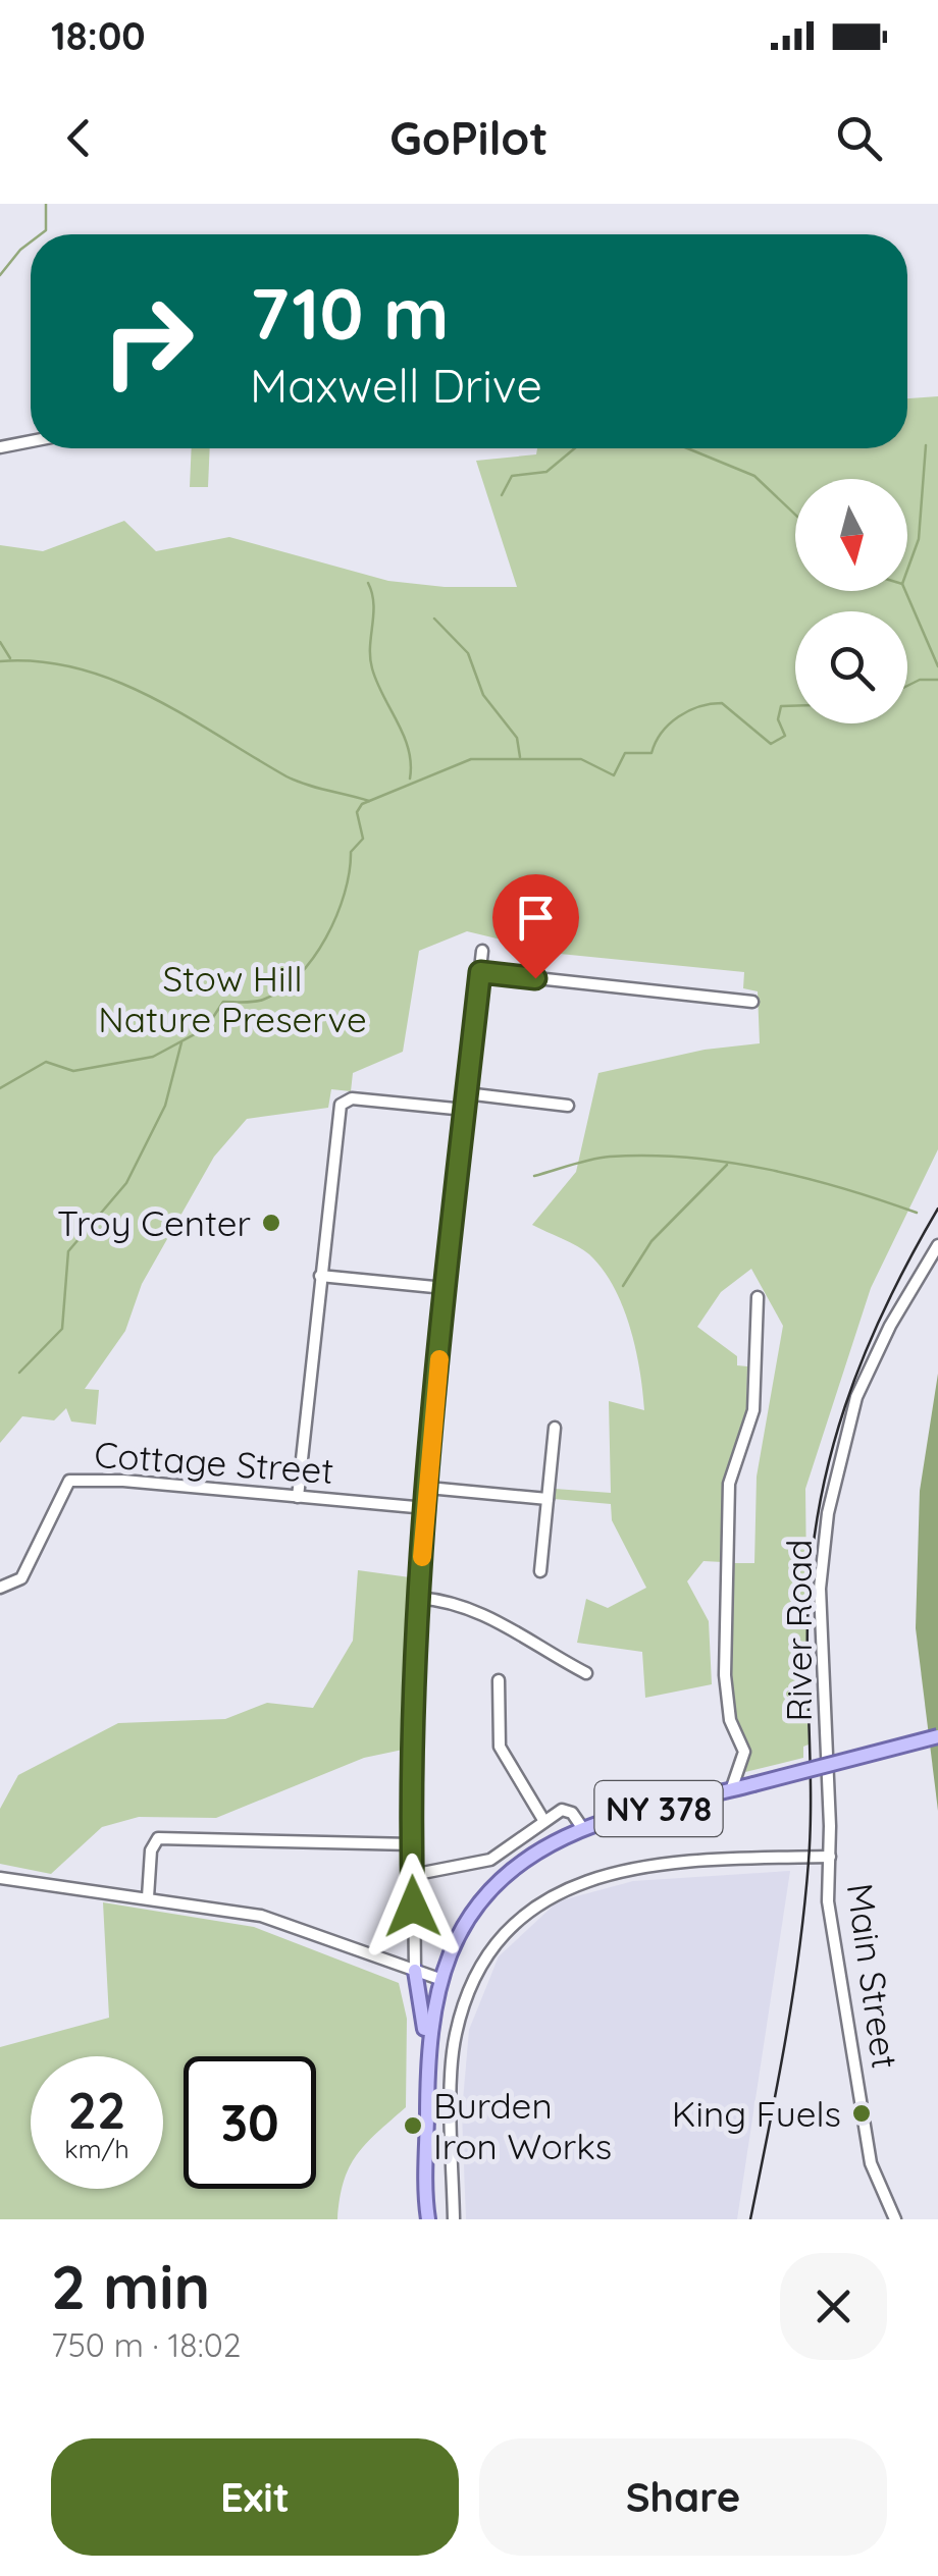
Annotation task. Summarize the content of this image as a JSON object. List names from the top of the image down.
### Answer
{
  "streets": {
    "main road": ["NY 378"],
    "street": ["Cottage Street", "River Road", "Main Street"]
  },
  "crossings": [
    ["River Road", "Main Street"]
  ],
  "parks": ["Stow Hill Nature Preserve"],
  "places": ["Troy Center", "King Fuels", "Burden Iron Works"],
  "north": "bottom",
  "page": {
    "status": "18:00",
    "header": "GoPilot",
    "turn": ["710 m", "Maxwell Drive"],
    "speed": "22 km/h",
    "limit": "30",
    "heading": ["2 min", "750 m · 18:02"],
    "buttons": ["Exit", "Share"]
  }
}
